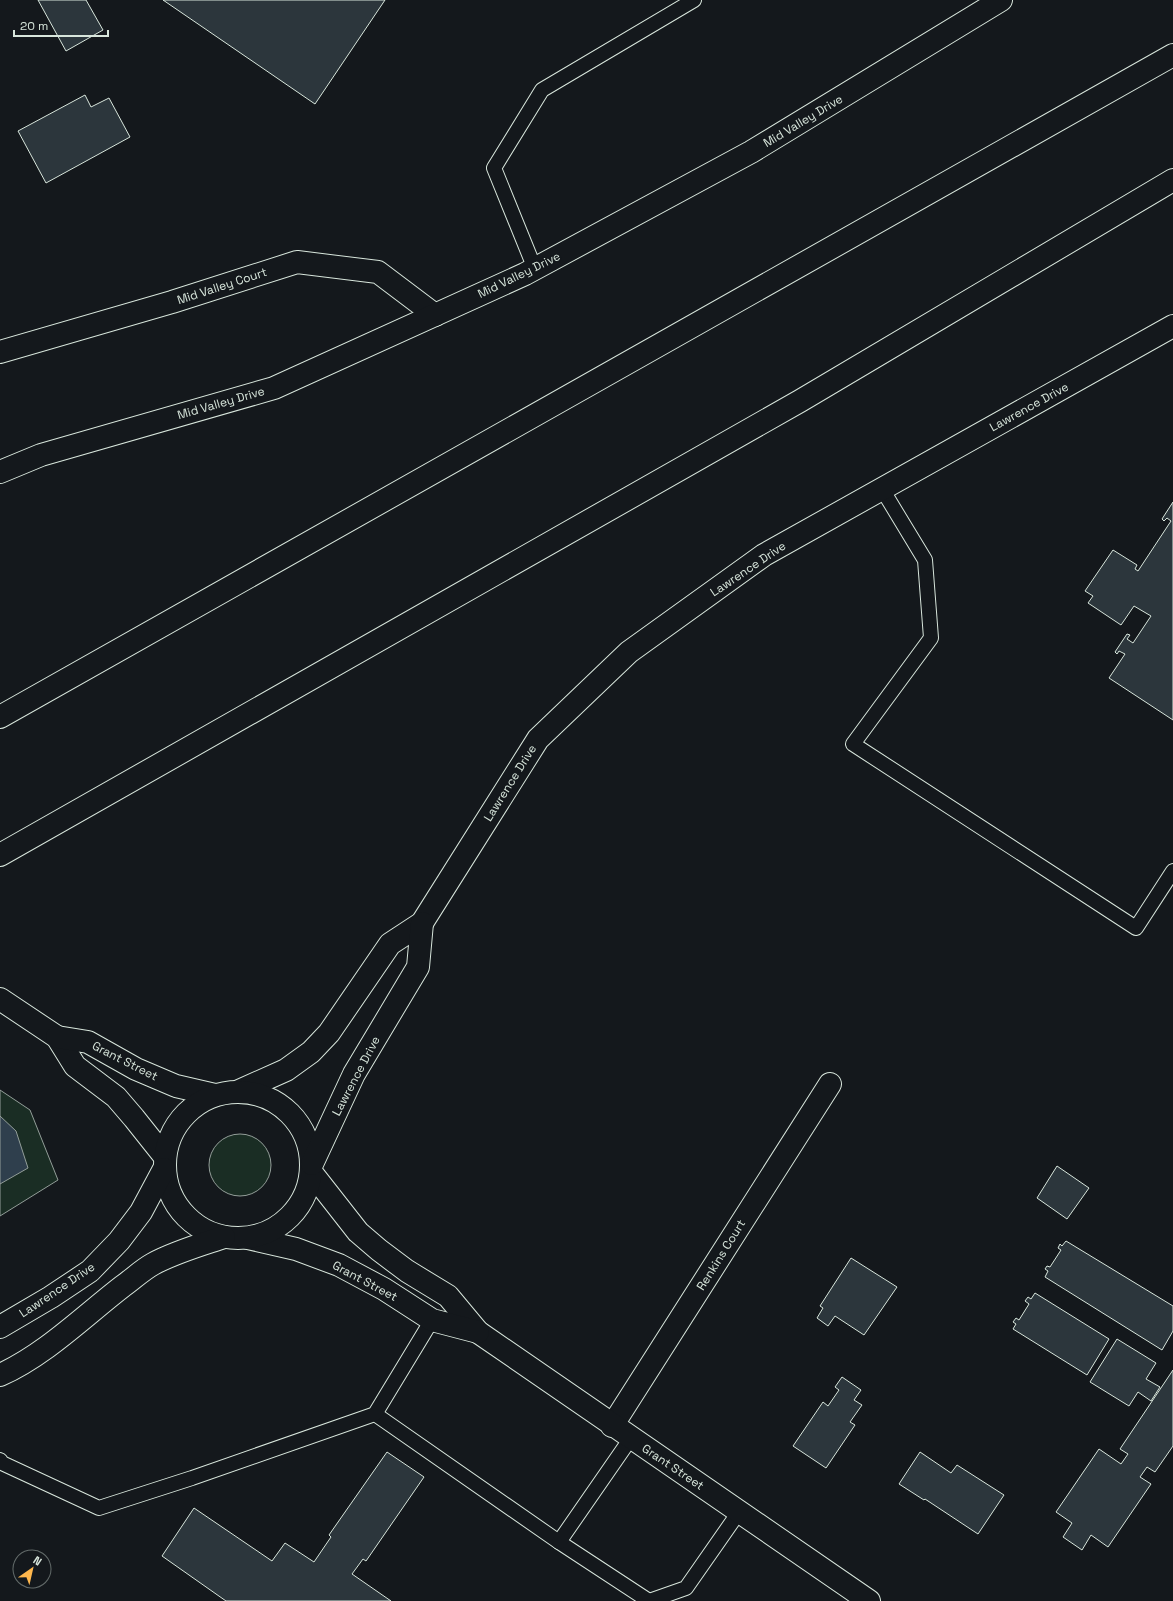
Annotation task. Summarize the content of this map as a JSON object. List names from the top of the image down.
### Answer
{
  "streets": {
    "main road": [
      "Mid Valley Drive",
      "Mid Valley Court",
      "Lawrence Drive",
      "Grant Street",
      "Renkins Court"
    ]
  },
  "crossings": [
    ["Mid Valley Drive", "Mid Valley Court"],
    ["Lawrence Drive", "Grant Street"],
    ["Grant Street", "Renkins Court"]
  ],
  "scale_bar": "20 m",
  "north": "top right"
}
